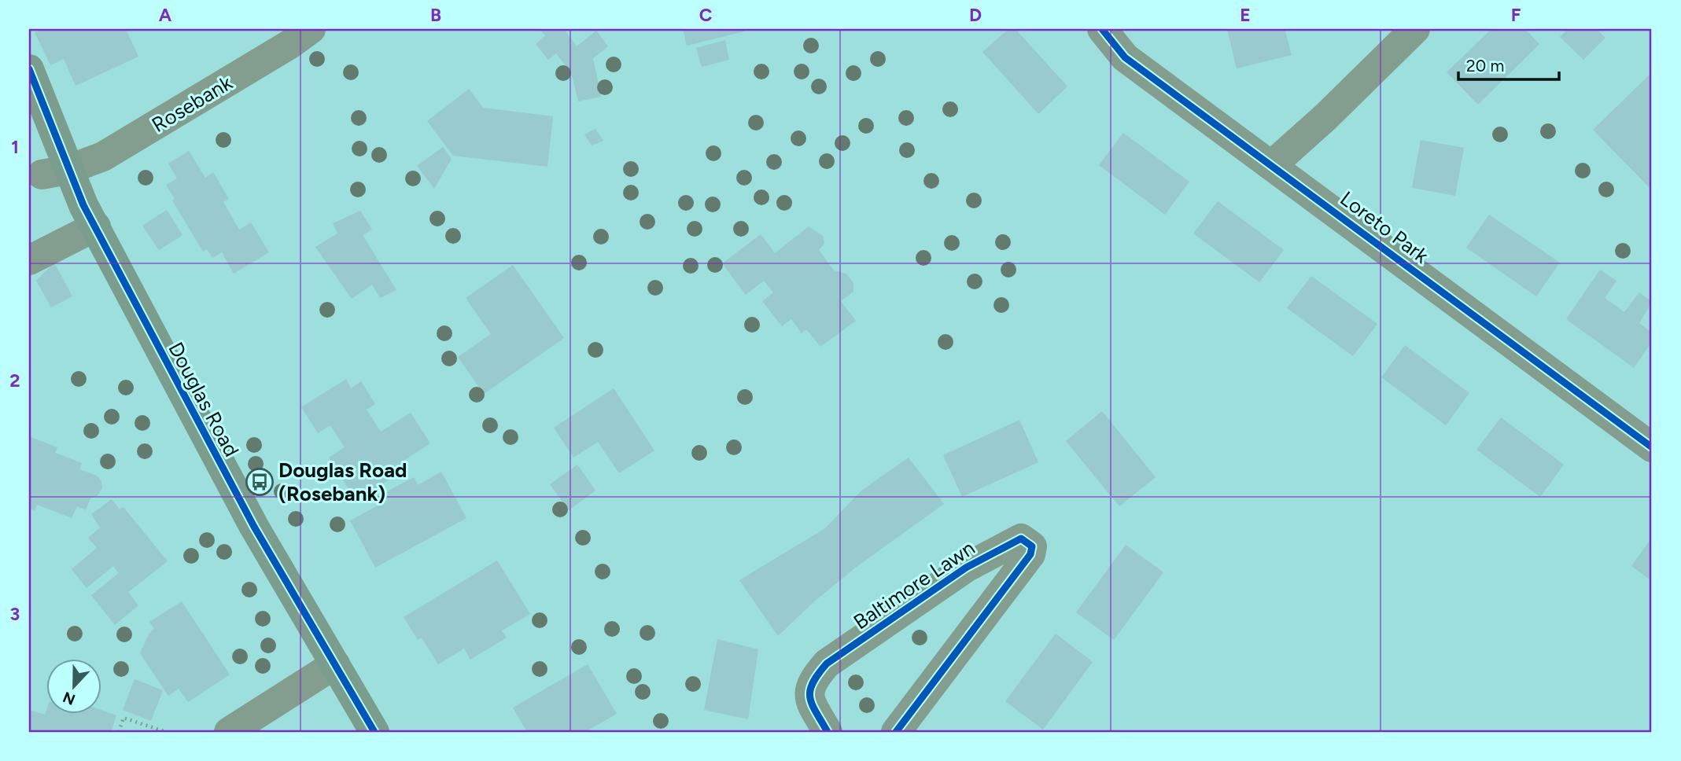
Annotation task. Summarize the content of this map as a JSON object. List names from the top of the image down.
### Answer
{
  "streets": {
    "main road": ["Douglas Road"],
    "street": ["Rosebank", "Loreto Park", "Baltimore Lawn"]
  },
  "crossings": [
    ["Rosebank", "Douglas Road"]
  ],
  "places": {
    "bus stop": ["Douglas Road (Rosebank)"]
  },
  "scale_bar": "20 m",
  "north": "bottom",
  "grid": {
    "columns": [
      "A",
      "B",
      "C",
      "D",
      "E",
      "F"
    ],
    "rows": ["1", "2", "3"]
  }
}
